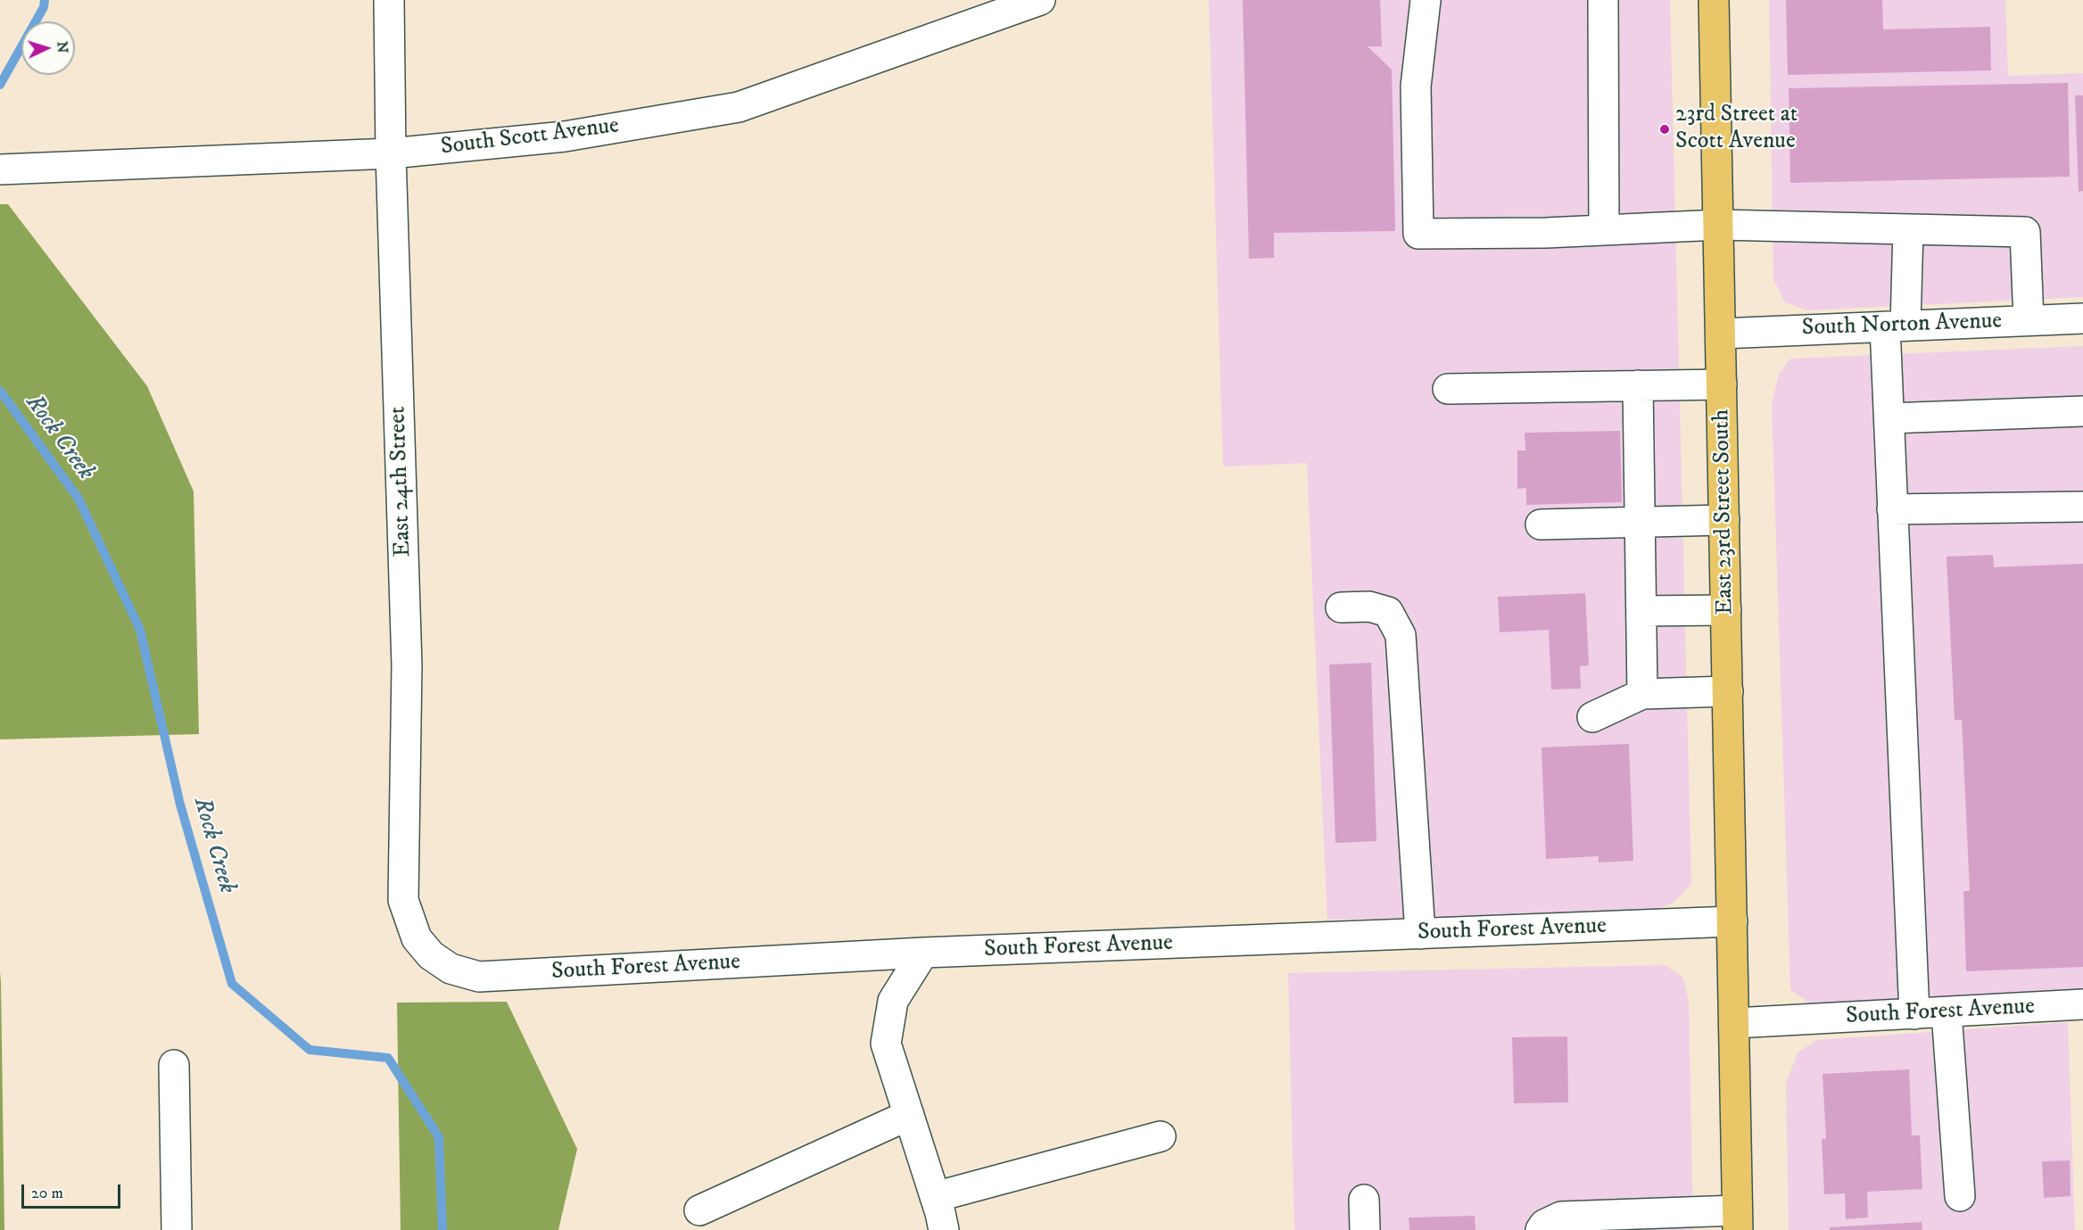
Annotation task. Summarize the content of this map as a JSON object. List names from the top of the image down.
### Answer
{
  "streets": {
    "main road": ["East 23rd Street South"],
    "street": [
      "South Scott Avenue",
      "South Norton Avenue",
      "East 24th Street",
      "South Forest Avenue"
    ]
  },
  "crossings": [
    ["South Scott Avenue", "East 24th Street"],
    ["South Norton Avenue", "East 23rd Street South"],
    ["East 24th Street", "South Forest Avenue"],
    ["East 23rd Street South", "South Forest Avenue"]
  ],
  "water": ["Rock Creek"],
  "places": ["23rd Street at Scott Avenue"],
  "scale_bar": "20 m",
  "north": "right"
}
